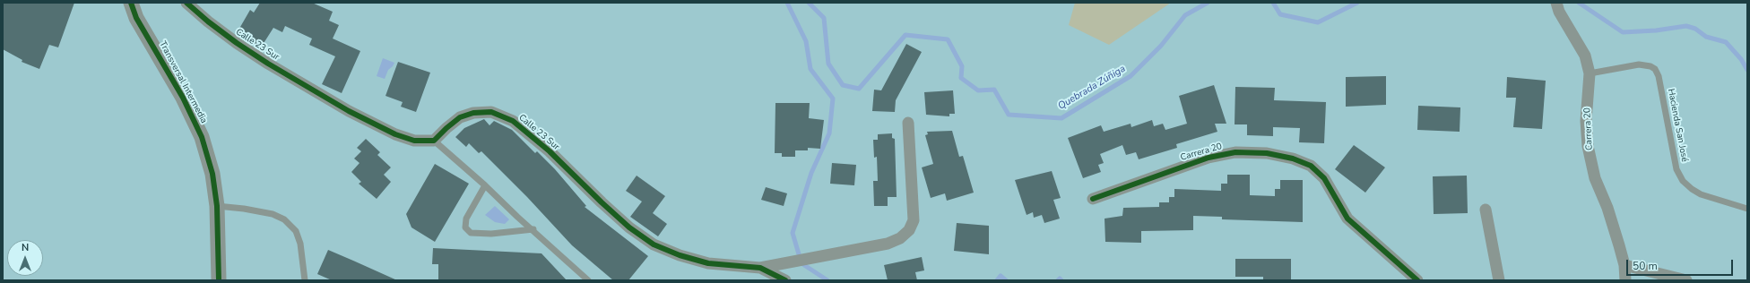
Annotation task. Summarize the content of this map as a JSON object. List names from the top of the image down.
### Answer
{
  "streets": {
    "street": ["Calle 23 Sur", "Transversal Intermedia", "Carrera 20"],
    "lane": ["Hacienda San José"]
  },
  "crossings": [
    ["Hacienda San José", "Carrera 20"]
  ],
  "water": ["Quebrada Zúñiga"],
  "scale_bar": "50 m",
  "north": "top"
}
